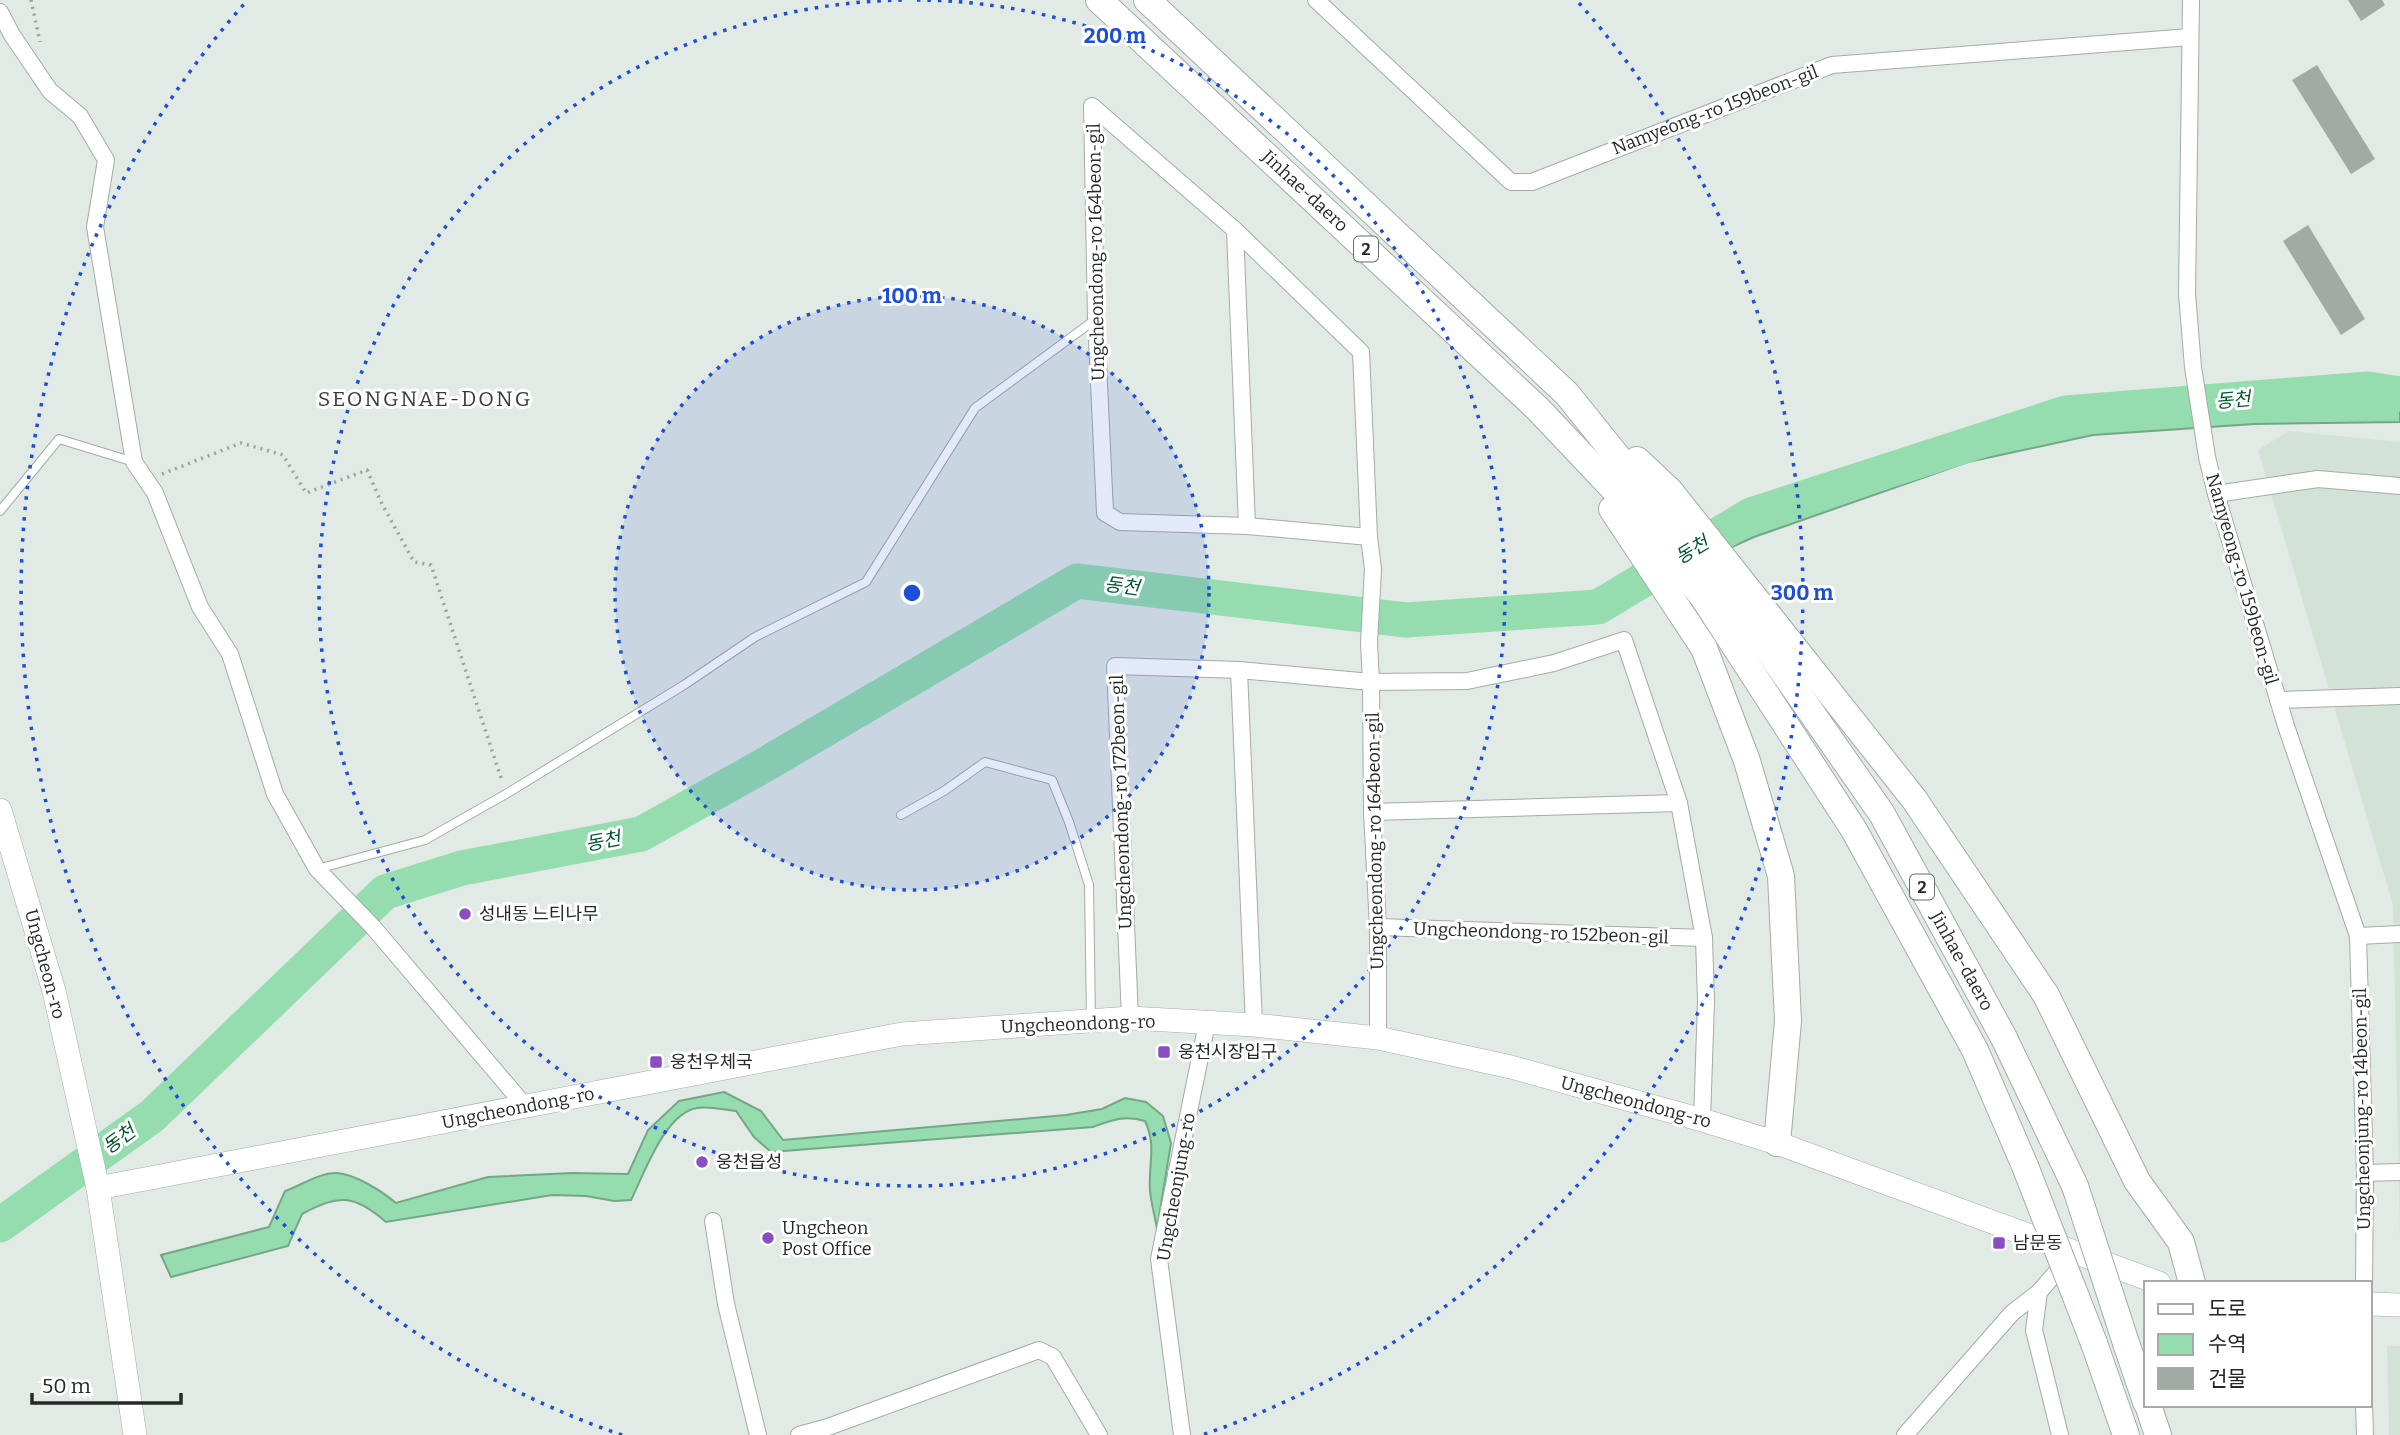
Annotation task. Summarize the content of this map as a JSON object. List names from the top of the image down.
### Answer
{
  "streets": {
    "highway": ["Jinhae-daero", "2"],
    "main road": ["Ungcheon-ro", "Ungcheondong-ro"],
    "street": [
      "Namyeong-ro 159beon-gil",
      "Ungcheondong-ro 164beon-gil",
      "Ungcheondong-ro 172beon-gil",
      "Ungcheondong-ro 152beon-gil",
      "Ungcheonjung-ro 14beon-gil",
      "Ungcheonjung-ro"
    ]
  },
  "crossings": [
    ["Namyeong-ro 159beon-gil", "Ungcheonjung-ro 14beon-gil"],
    ["Ungcheondong-ro 164beon-gil", "Ungcheondong-ro 172beon-gil"],
    ["Ungcheondong-ro 164beon-gil", "Ungcheondong-ro 152beon-gil"],
    ["Ungcheondong-ro 164beon-gil", "Ungcheondong-ro"],
    ["Ungcheondong-ro 172beon-gil", "Ungcheondong-ro"],
    ["Ungcheon-ro", "Ungcheondong-ro"],
    ["Ungcheondong-ro", "Ungcheonjung-ro"]
  ],
  "districts": ["SEONGNAE-DONG"],
  "water": ["동천"],
  "places": {
    "other": ["성내동 느티나무", "웅천읍성", "Ungcheon Post Office"],
    "transit": ["웅천시장입구", "웅천우체국", "남문동"]
  },
  "legend": ["도로", "수역", "건물"],
  "scale_bar": "50 m",
  "rings": ["200 m", "100 m", "300 m"]
}
